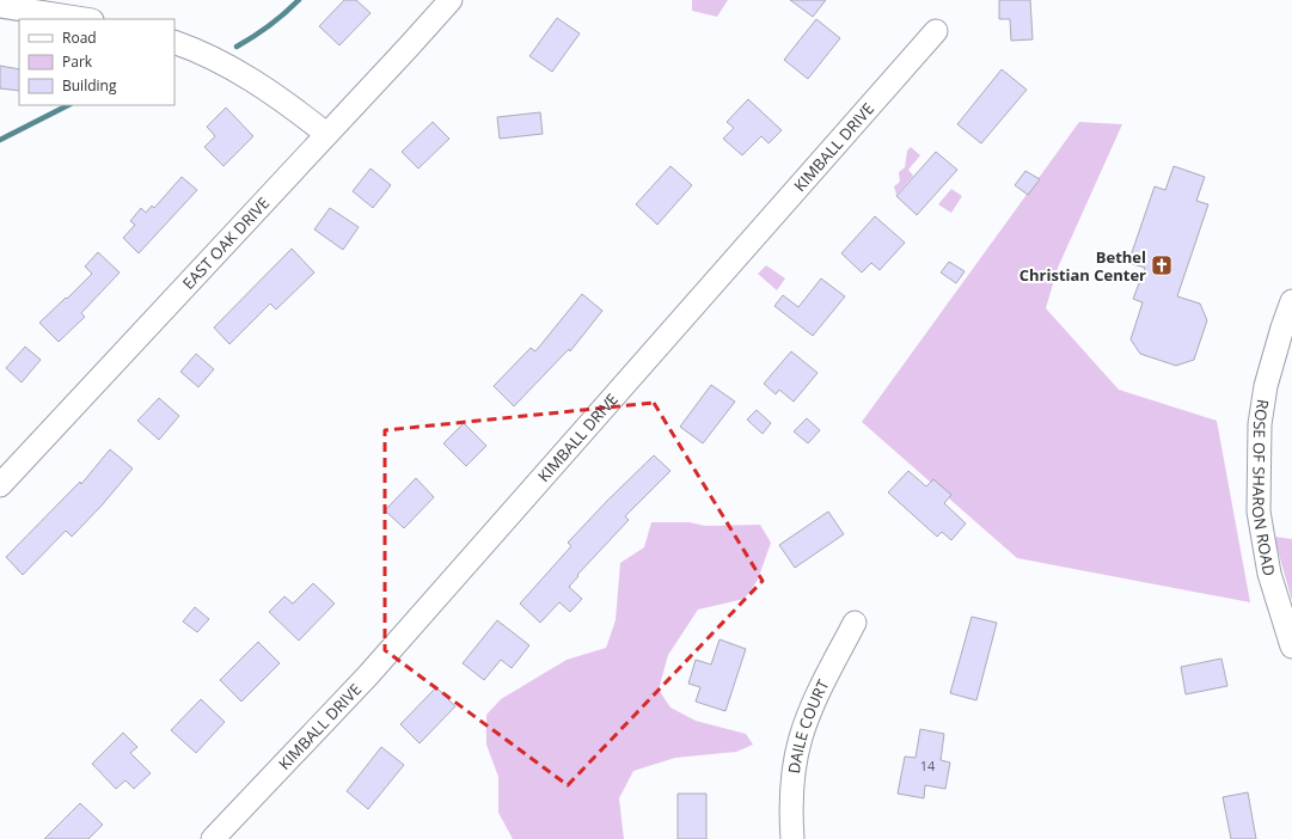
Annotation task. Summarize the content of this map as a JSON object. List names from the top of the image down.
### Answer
{
  "streets": {
    "street": [
      "KIMBALL DRIVE",
      "EAST OAK DRIVE",
      "ROSE OF SHARON ROAD",
      "DAILE COURT"
    ]
  },
  "places": {
    "church": ["Bethel Christian Center"]
  },
  "house_numbers": ["14"],
  "legend": ["Road", "Park", "Building"]
}
